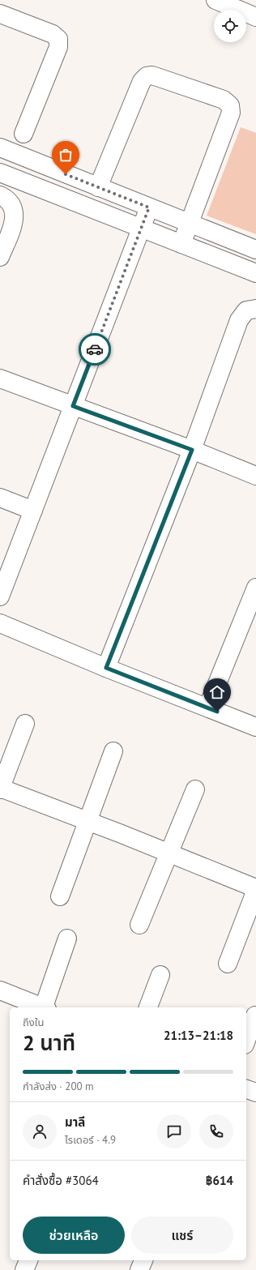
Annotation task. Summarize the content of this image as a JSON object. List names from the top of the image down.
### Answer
{
  "page": {
    "heading": ["2 นาที", "ถึงใน", "21:13–21:18"],
    "panel": [
      "มาลี",
      "ไรเดอร์ · 4.9",
      "คำสั่งซื้อ #3064",
      "฿614"
    ],
    "bar": "กำลังส่ง · 200 m",
    "buttons": ["ช่วยเหลือ", "แชร์"]
  }
}
